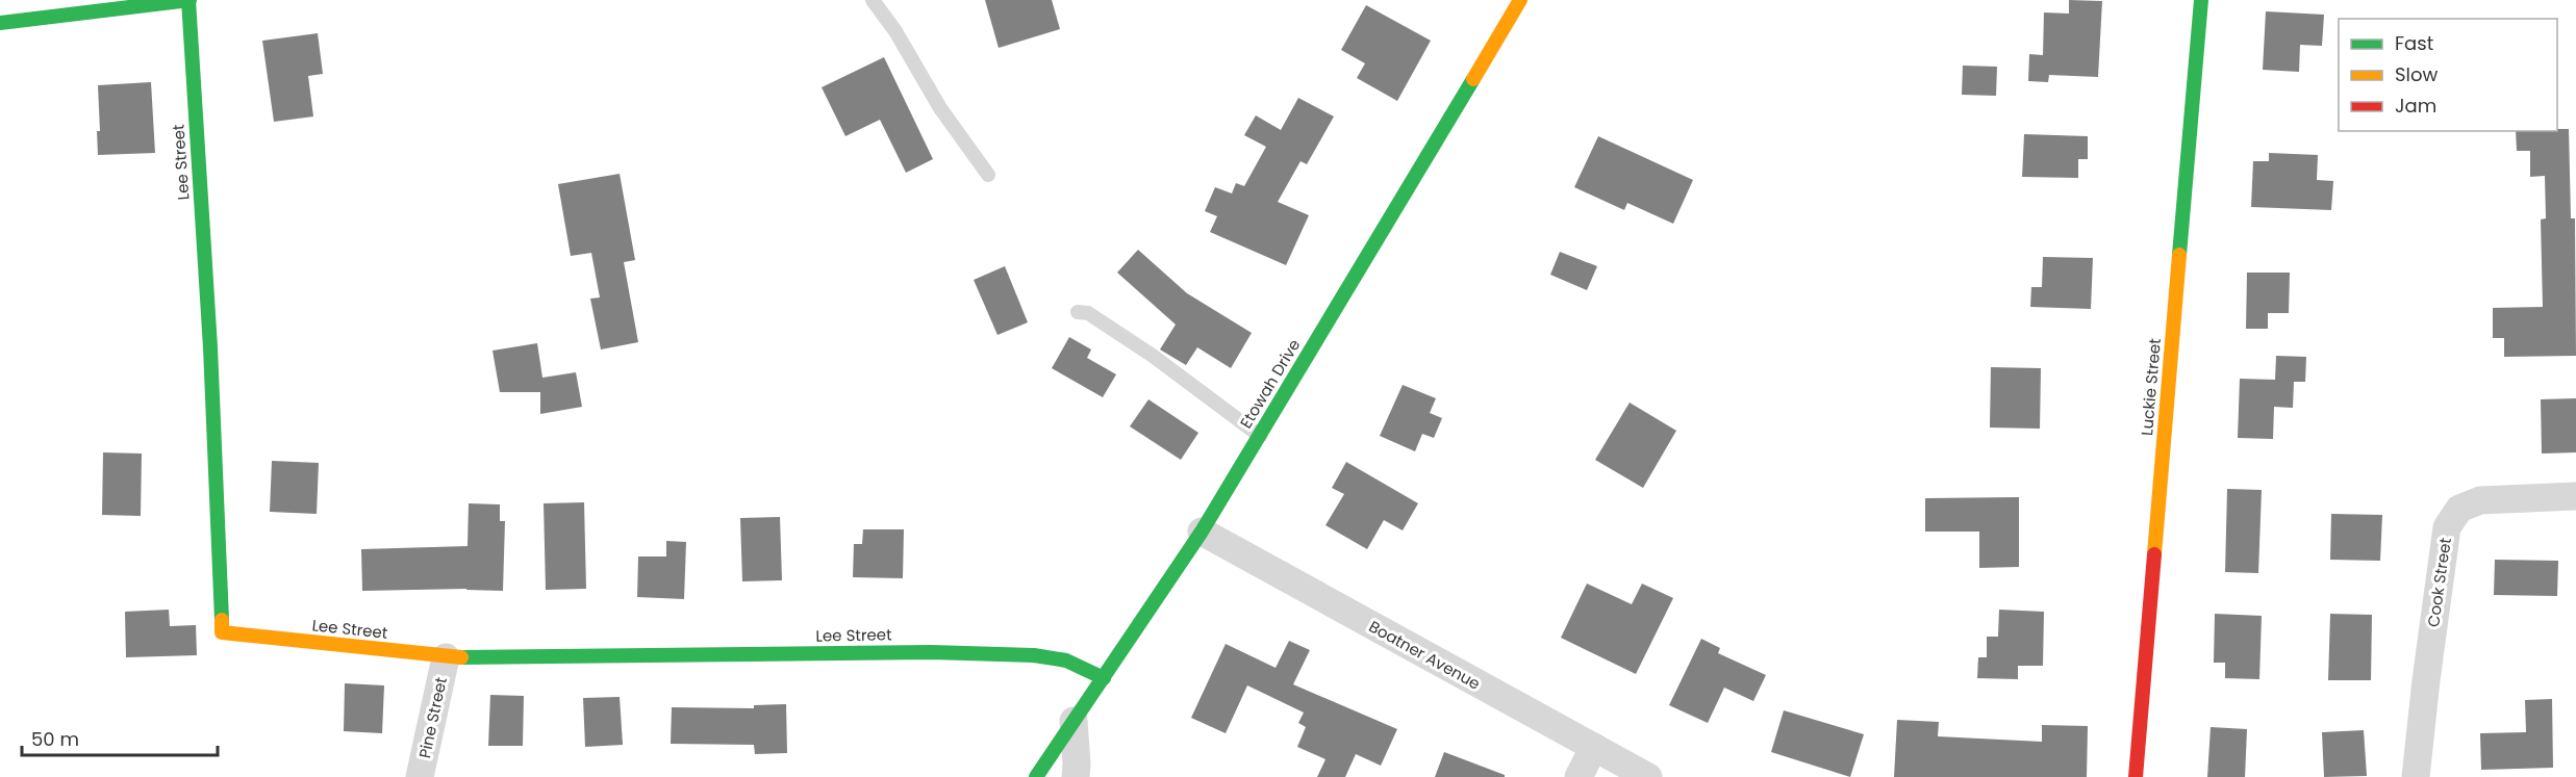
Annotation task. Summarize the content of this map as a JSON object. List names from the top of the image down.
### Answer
{
  "streets": {
    "street": [
      "Lee Street",
      "Etowah Drive",
      "Luckie Street",
      "Cook Street",
      "Boatner Avenue",
      "Pine Street"
    ]
  },
  "crossings": [
    ["Lee Street", "Etowah Drive"],
    ["Lee Street", "Pine Street"],
    ["Etowah Drive", "Boatner Avenue"]
  ],
  "legend": ["Fast", "Slow", "Jam"],
  "scale_bar": "50 m"
}
